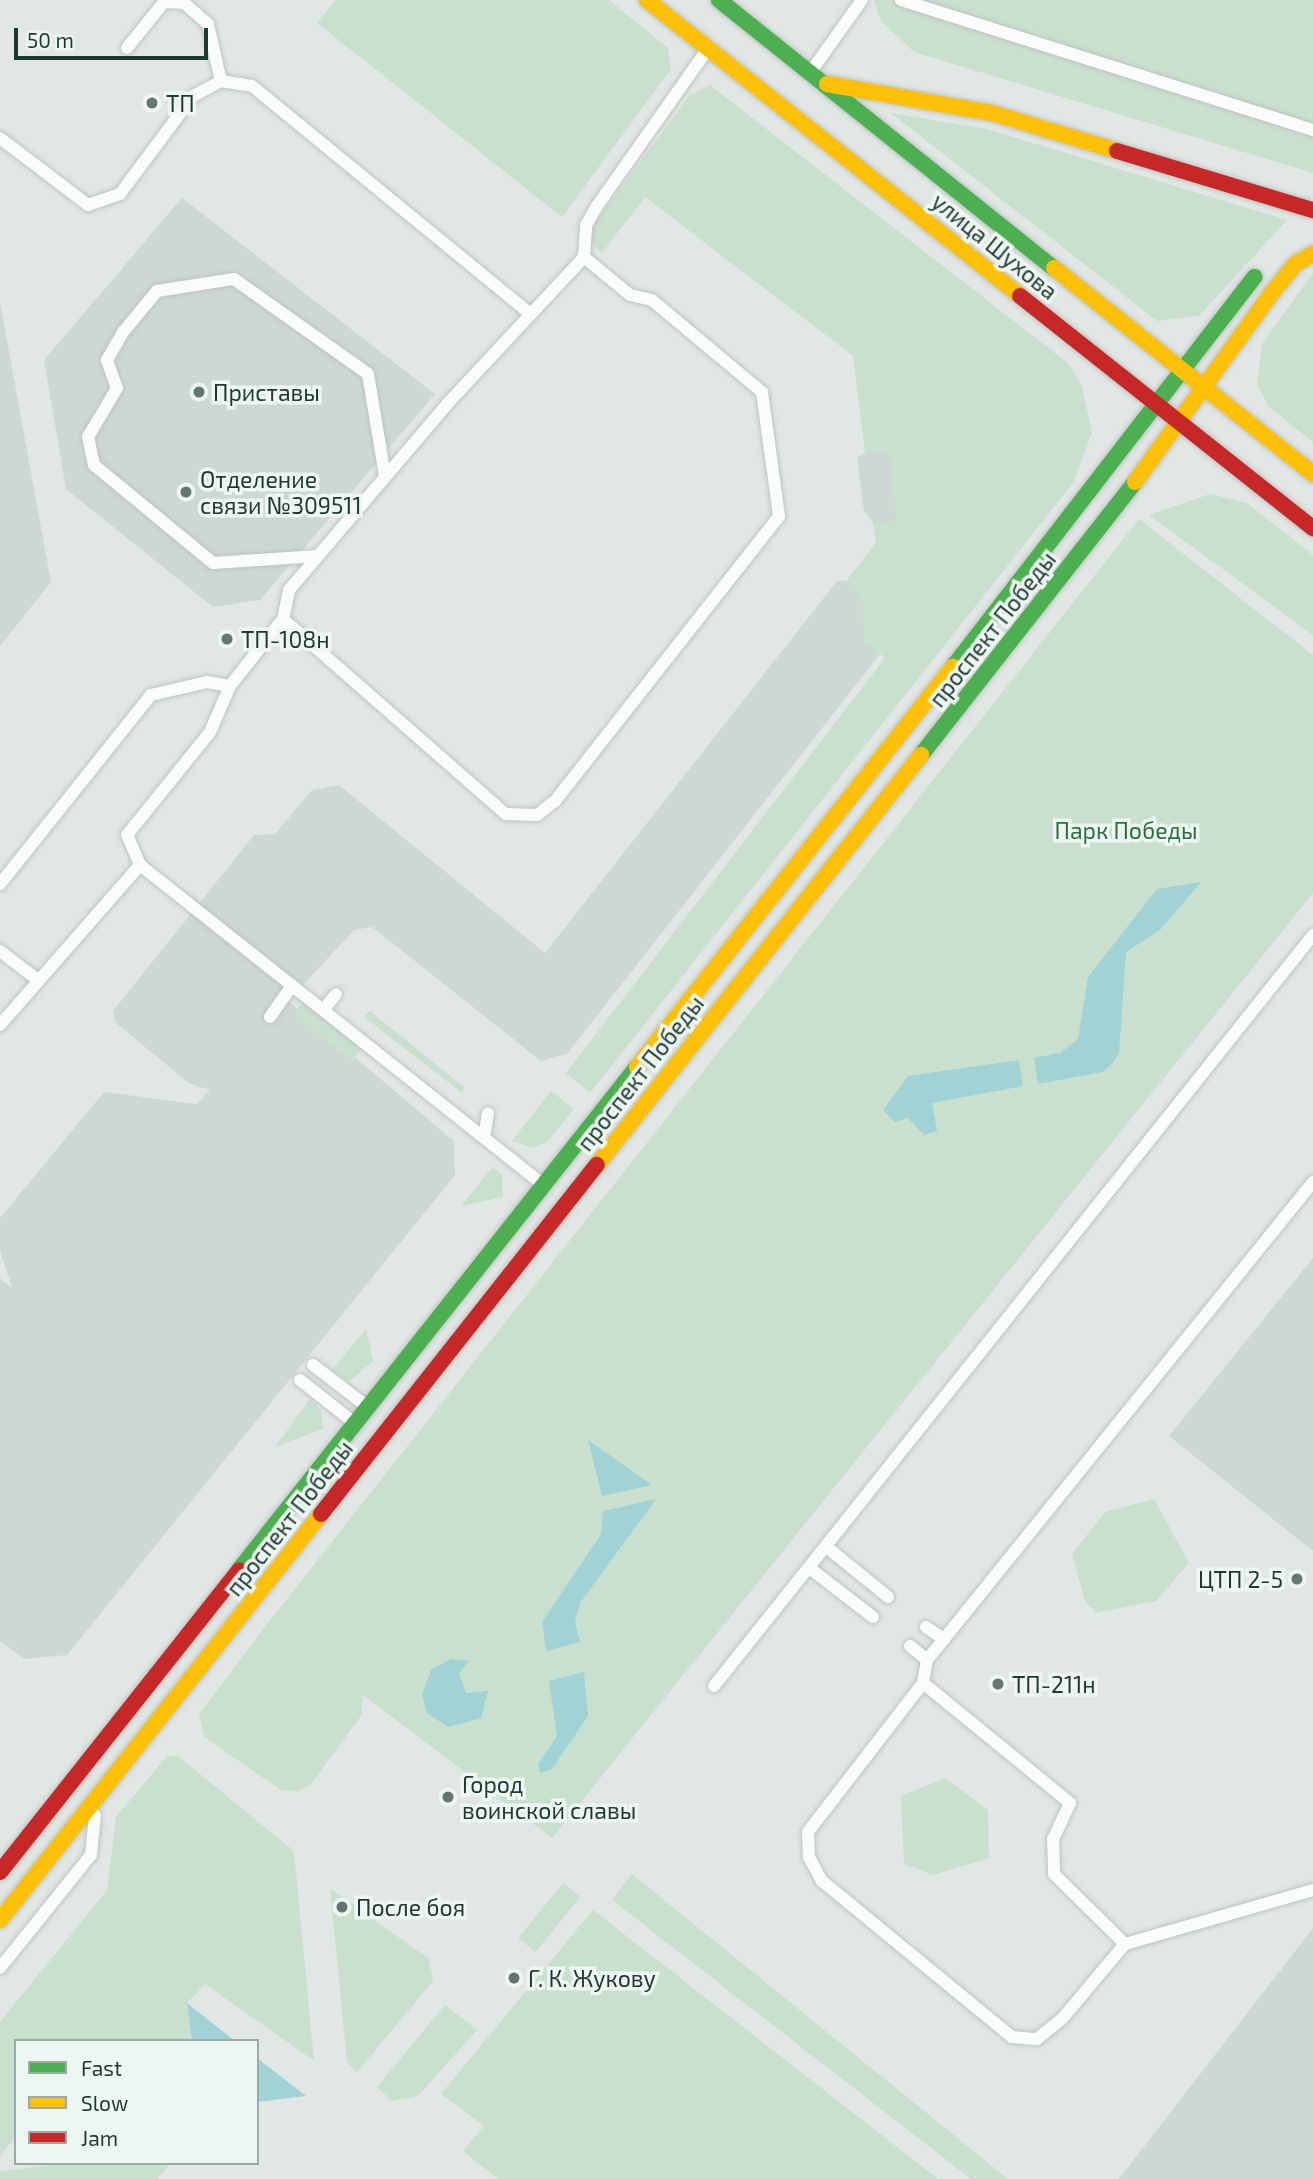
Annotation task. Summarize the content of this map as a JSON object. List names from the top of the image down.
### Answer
{
  "streets": {
    "main road": ["улица Шухова", "проспект Победы"]
  },
  "crossings": [
    ["улица Шухова", "проспект Победы"]
  ],
  "parks": ["Парк Победы"],
  "places": [
    "ТП",
    "Приставы",
    "Отделение связи №309511",
    "ТП-108н",
    "ЦТП 2-5",
    "ТП-211н",
    "Город воинской славы",
    "После боя",
    "Г. К. Жукову"
  ],
  "legend": ["Fast", "Slow", "Jam"],
  "scale_bar": "50 m"
}
